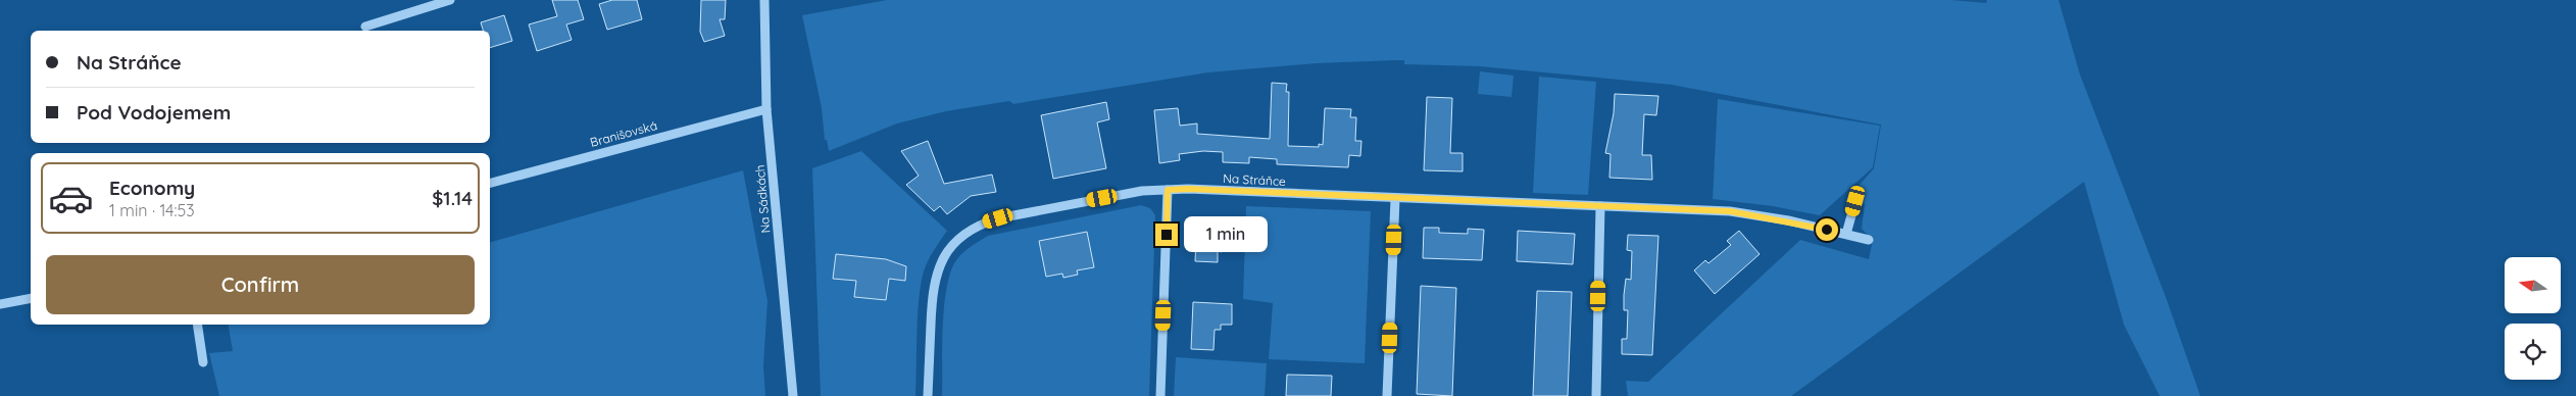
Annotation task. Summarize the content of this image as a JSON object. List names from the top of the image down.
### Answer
{
  "streets": {
    "street": ["Branišovská", "Na Stráňce", "Na Sádkách"]
  },
  "crossings": [
    ["Branišovská", "Na Sádkách"]
  ],
  "north": "left",
  "page": {
    "banner": ["Na Stráňce", "Pod Vodojemem"],
    "list": [
      {
        "name": "Economy",
        "note": "1 min · 14:53",
        "value": "$1.14"
      }
    ],
    "bubble": "1 min",
    "buttons": "Confirm"
  }
}
